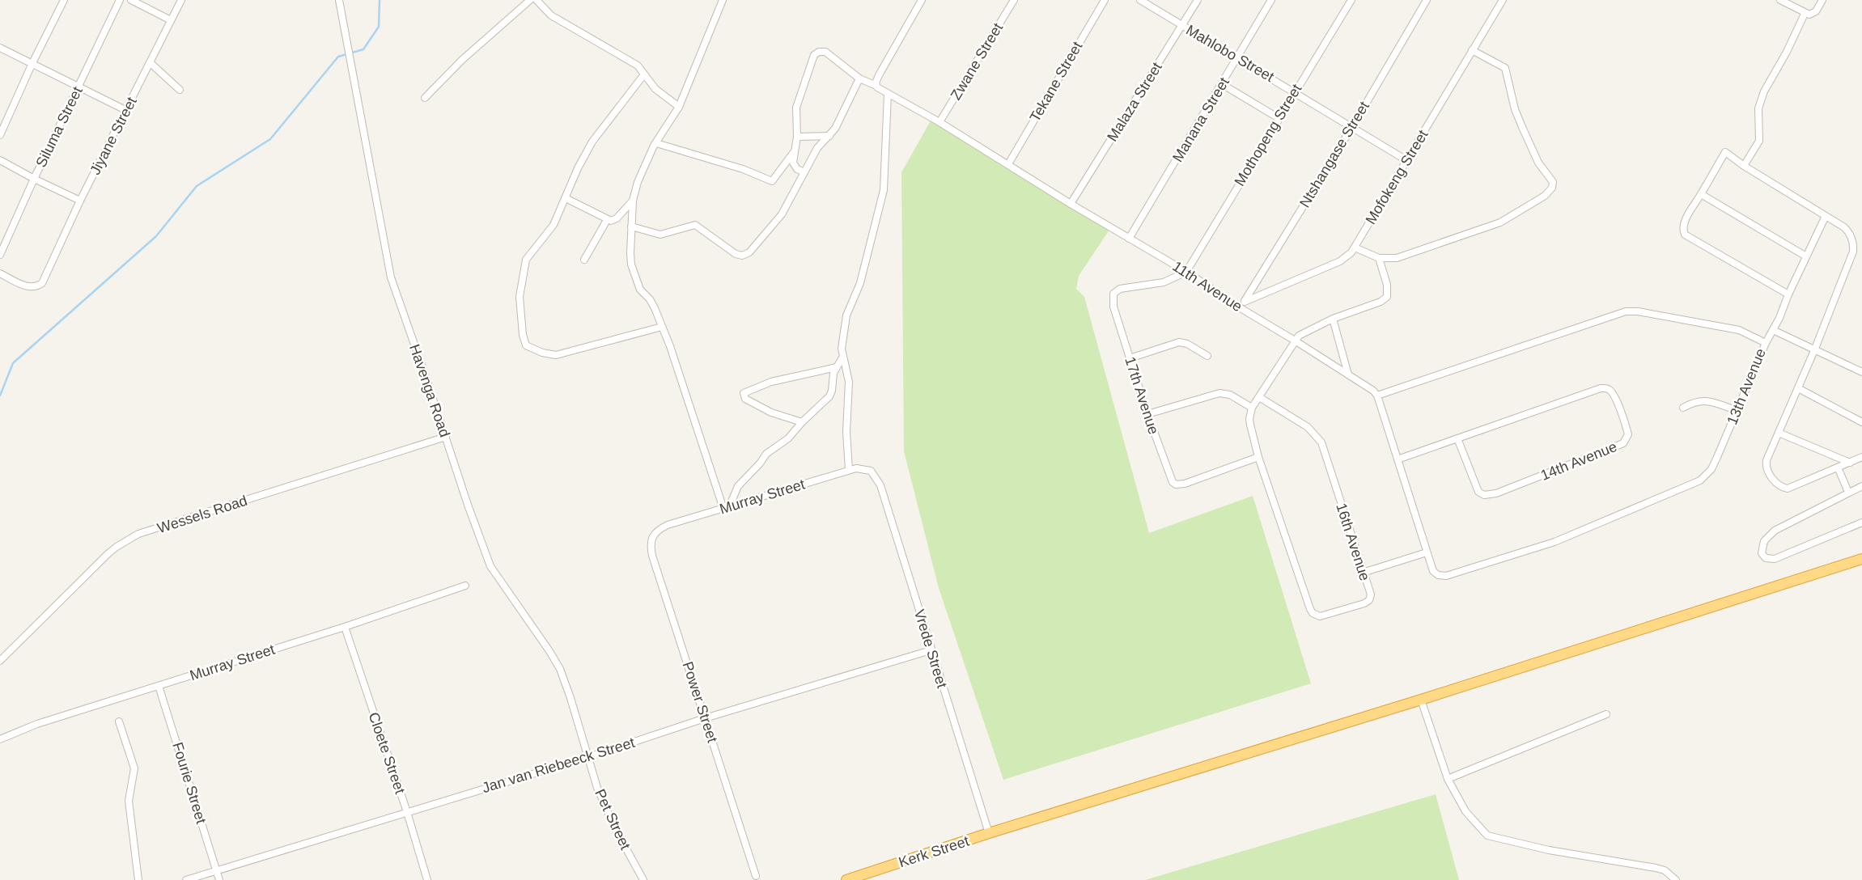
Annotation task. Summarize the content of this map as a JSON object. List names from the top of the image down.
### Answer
{
  "streets": {
    "highway": ["Kerk Street"],
    "street": [
      "Mahlobo Street",
      "Zwane Street",
      "Tekane Street",
      "Malaza Street",
      "Manana Street",
      "Siluma Street",
      "Mothopeng Street",
      "Jiyane Street",
      "Ntshangase Street",
      "Mofokeng Street",
      "11th Avenue",
      "13th Avenue",
      "Havenga Road",
      "17th Avenue",
      "14th Avenue",
      "Murray Street",
      "Wessels Road",
      "16th Avenue",
      "Vrede Street",
      "Power Street",
      "Cloete Street",
      "Jan van Riebeeck Street",
      "Fourie Street",
      "Pet Street"
    ]
  },
  "crossings": [
    ["Mahlobo Street", "Malaza Street"],
    ["Mahlobo Street", "Manana Street"],
    ["Mahlobo Street", "Mothopeng Street"],
    ["Mahlobo Street", "Ntshangase Street"],
    ["Mahlobo Street", "Mofokeng Street"],
    ["Zwane Street", "11th Avenue"],
    ["Tekane Street", "11th Avenue"],
    ["Malaza Street", "11th Avenue"],
    ["Manana Street", "11th Avenue"],
    ["Mothopeng Street", "11th Avenue"],
    ["Mothopeng Street", "17th Avenue"],
    ["Ntshangase Street", "Mofokeng Street"],
    ["Ntshangase Street", "11th Avenue"],
    ["11th Avenue", "13th Avenue"],
    ["11th Avenue", "17th Avenue"],
    ["Havenga Road", "Wessels Road"],
    ["Havenga Road", "Jan van Riebeeck Street"],
    ["Havenga Road", "Pet Street"],
    ["17th Avenue", "16th Avenue"],
    ["Murray Street", "Vrede Street"],
    ["Murray Street", "Power Street"],
    ["Murray Street", "Cloete Street"],
    ["Murray Street", "Fourie Street"],
    ["Vrede Street", "Jan van Riebeeck Street"],
    ["Vrede Street", "Kerk Street"],
    ["Power Street", "Jan van Riebeeck Street"],
    ["Cloete Street", "Jan van Riebeeck Street"],
    ["Jan van Riebeeck Street", "Fourie Street"],
    ["Jan van Riebeeck Street", "Pet Street"]
  ]
}
